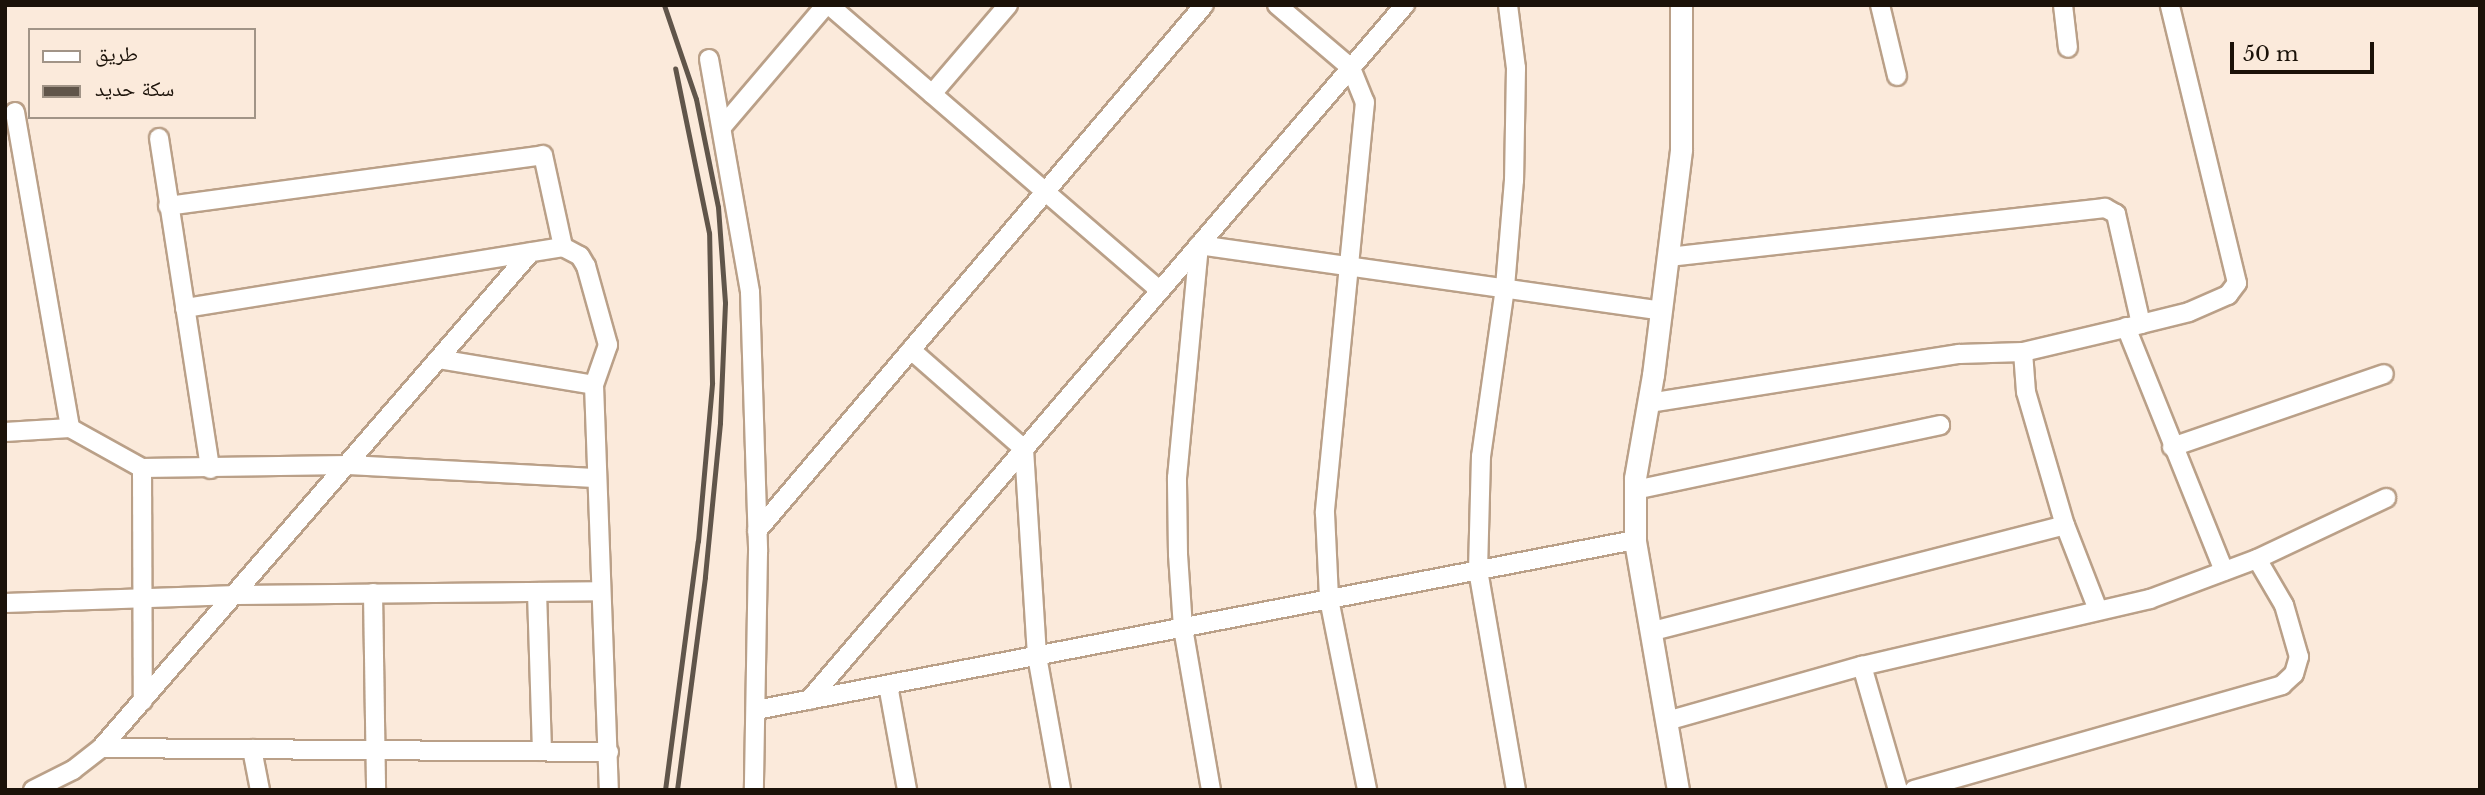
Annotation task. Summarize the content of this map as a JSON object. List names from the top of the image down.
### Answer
{
  "legend": ["طريق", "سكة حديد"],
  "scale_bar": "50 m"
}
